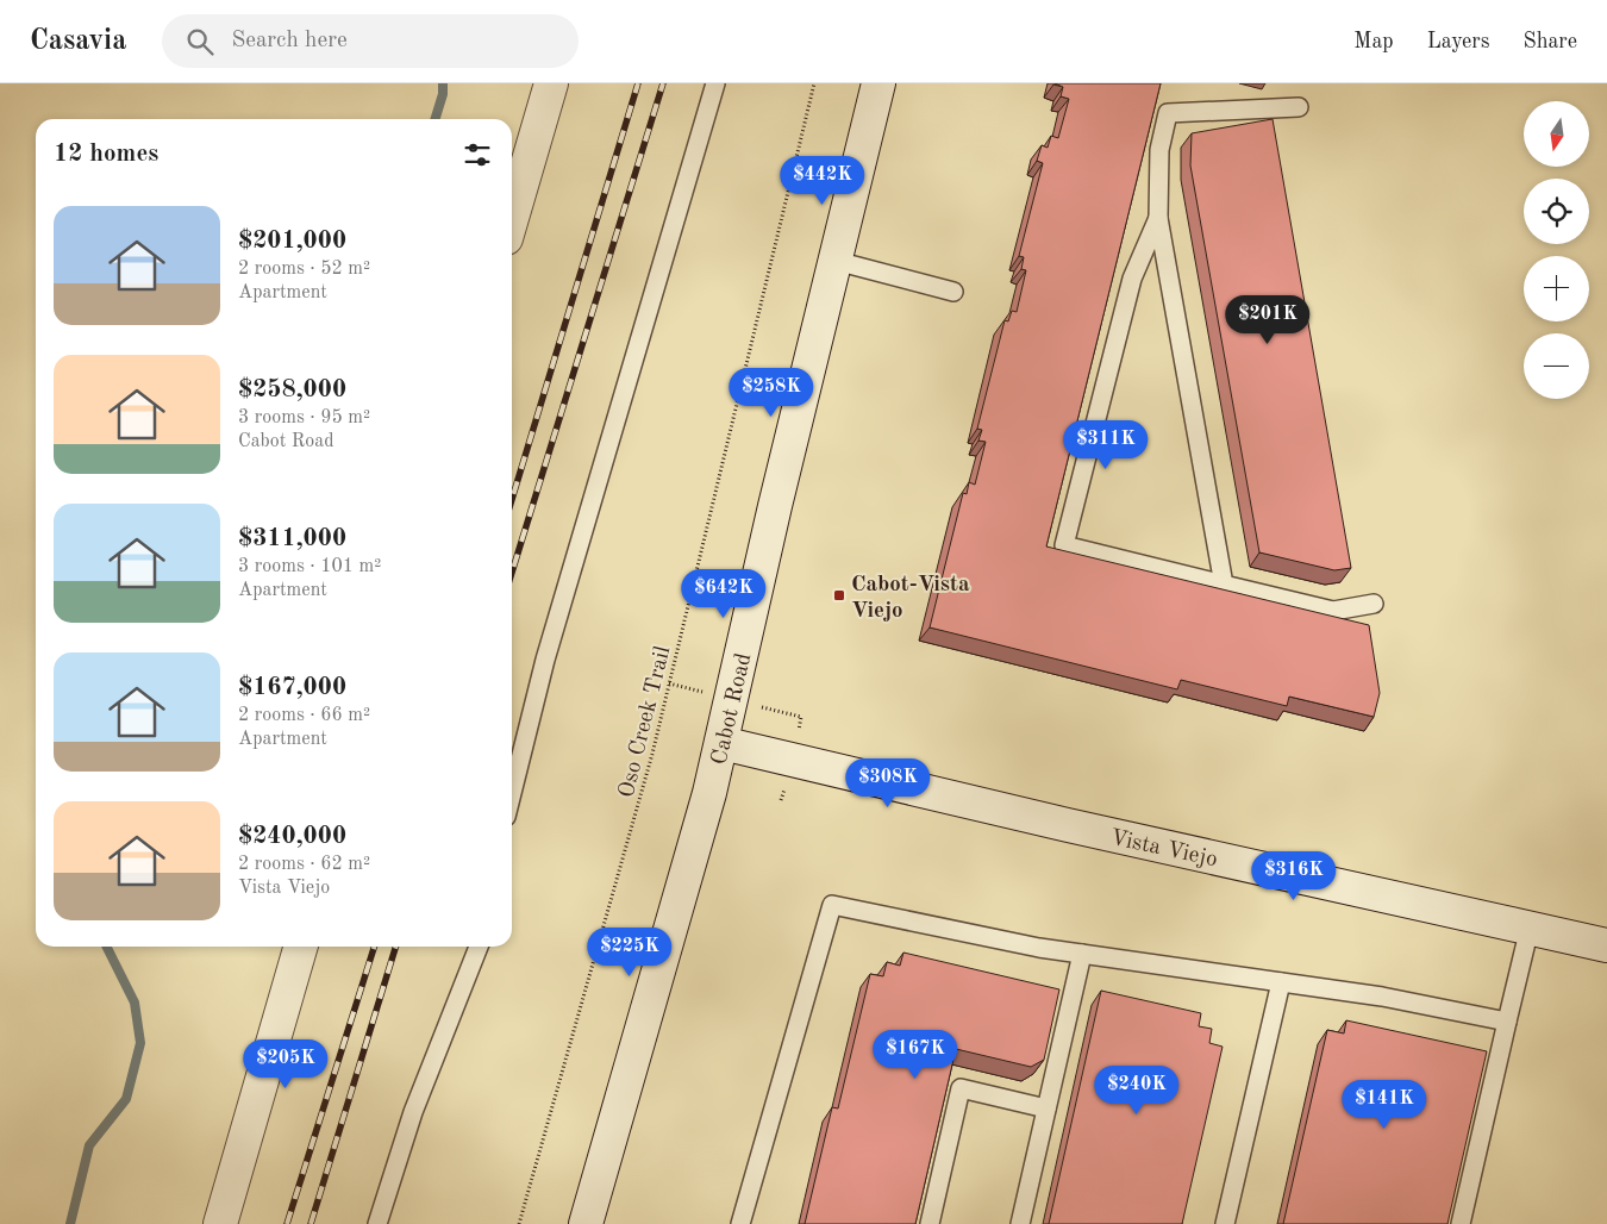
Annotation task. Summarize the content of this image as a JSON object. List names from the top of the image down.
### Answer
{
  "streets": {
    "street": ["Cabot Road", "Vista Viejo"],
    "path": ["Oso Creek Trail"]
  },
  "crossings": [
    ["Cabot Road", "Vista Viejo"]
  ],
  "places": {
    "transit": ["Cabot-Vista Viejo"]
  },
  "north": "bottom",
  "page": {
    "header": "Casavia",
    "search": "Search here",
    "nav": ["Map", "Layers", "Share"],
    "map_buttons": ["+", "−"],
    "heading": "12 homes",
    "price": [
      "$442K",
      "$201K",
      "$258K",
      "$311K",
      "$642K",
      "$308K",
      "$316K",
      "$225K",
      "$167K",
      "$205K",
      "$240K",
      "$141K"
    ],
    "list": [
      {
        "name": "$201,000",
        "note": "2 rooms · 52 m² · Apartment"
      },
      {
        "name": "$258,000",
        "note": "3 rooms · 95 m² · Cabot Road"
      },
      {
        "name": "$311,000",
        "note": "3 rooms · 101 m² · Apartment"
      },
      {
        "name": "$167,000",
        "note": "2 rooms · 66 m² · Apartment"
      },
      {
        "name": "$240,000",
        "note": "2 rooms · 62 m² · Vista Viejo"
      }
    ]
  }
}
